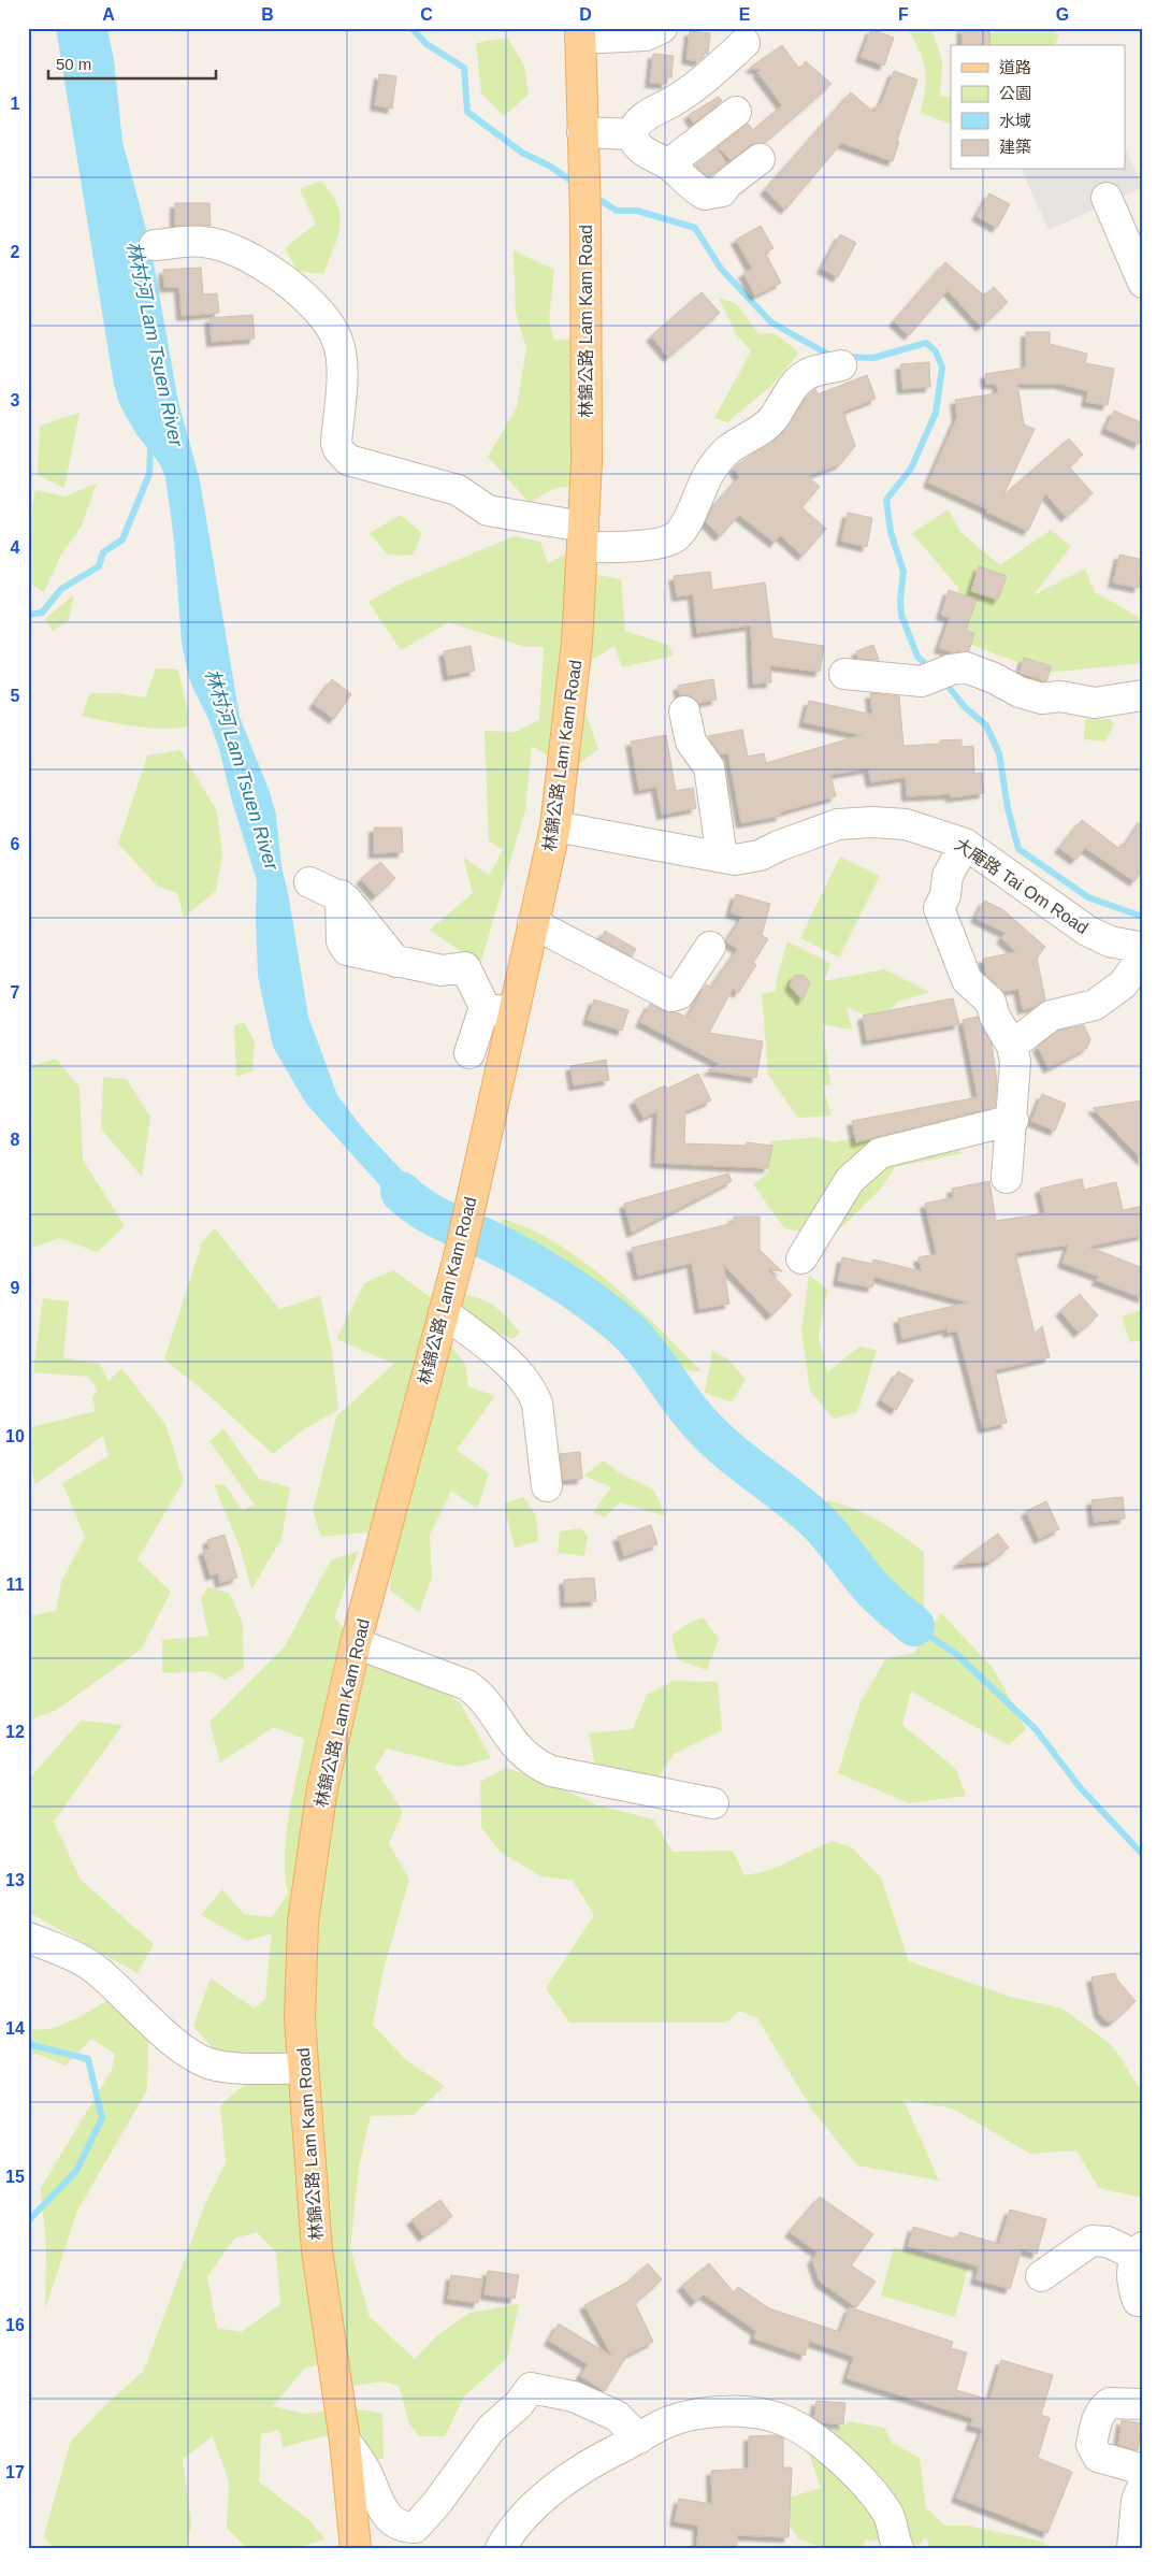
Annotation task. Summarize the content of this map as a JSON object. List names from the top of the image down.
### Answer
{
  "streets": {
    "main road": ["林錦公路 Lam Kam Road"],
    "street": ["大庵路 Tai Om Road"]
  },
  "crossings": [
    ["林錦公路 Lam Kam Road", "大庵路 Tai Om Road"]
  ],
  "water": ["林村河 Lam Tsuen River"],
  "legend": [
    "道路",
    "公園",
    "水域",
    "建築"
  ],
  "scale_bar": "50 m",
  "grid": {
    "columns": [
      "A",
      "B",
      "C",
      "D",
      "E",
      "F",
      "G"
    ],
    "rows": [
      "1",
      "2",
      "3",
      "4",
      "5",
      "6",
      "7",
      "8",
      "9",
      "10",
      "11",
      "12",
      "13",
      "14",
      "15",
      "16",
      "17"
    ]
  }
}
